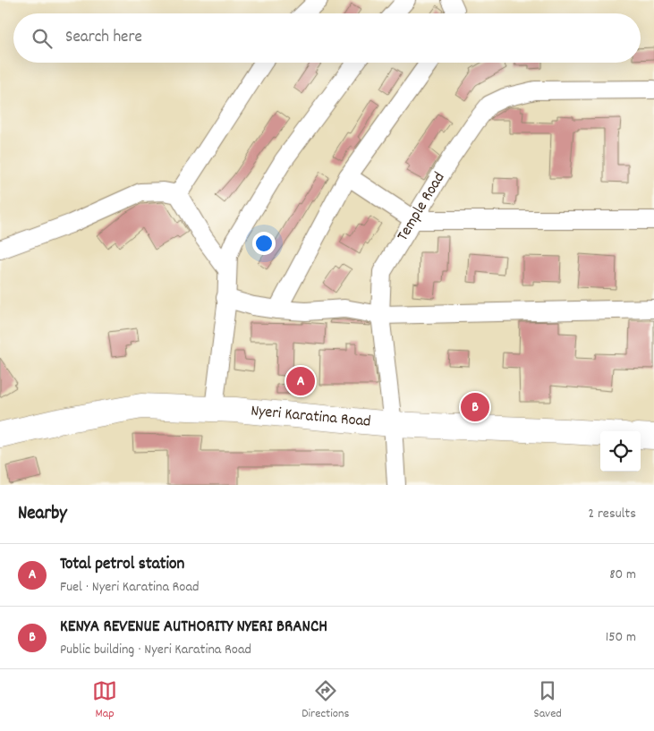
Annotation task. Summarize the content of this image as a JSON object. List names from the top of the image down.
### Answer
{
  "streets": {
    "highway": ["Nyeri Karatina Road"],
    "street": ["Temple Road"]
  },
  "crossings": [
    ["Temple Road", "Nyeri Karatina Road"]
  ],
  "page": {
    "search": "Search here",
    "pins": ["A", "B"],
    "heading": ["Nearby", "2 results"],
    "list": [
      {
        "mark": "A",
        "name": "Total petrol station",
        "note": "Fuel · Nyeri Karatina Road",
        "value": "80 m"
      },
      {
        "mark": "B",
        "name": "KENYA REVENUE AUTHORITY NYERI BRANCH",
        "note": "Public building · Nyeri Karatina Road",
        "value": "150 m"
      }
    ],
    "nav": ["Map", "Directions", "Saved"]
  }
}
